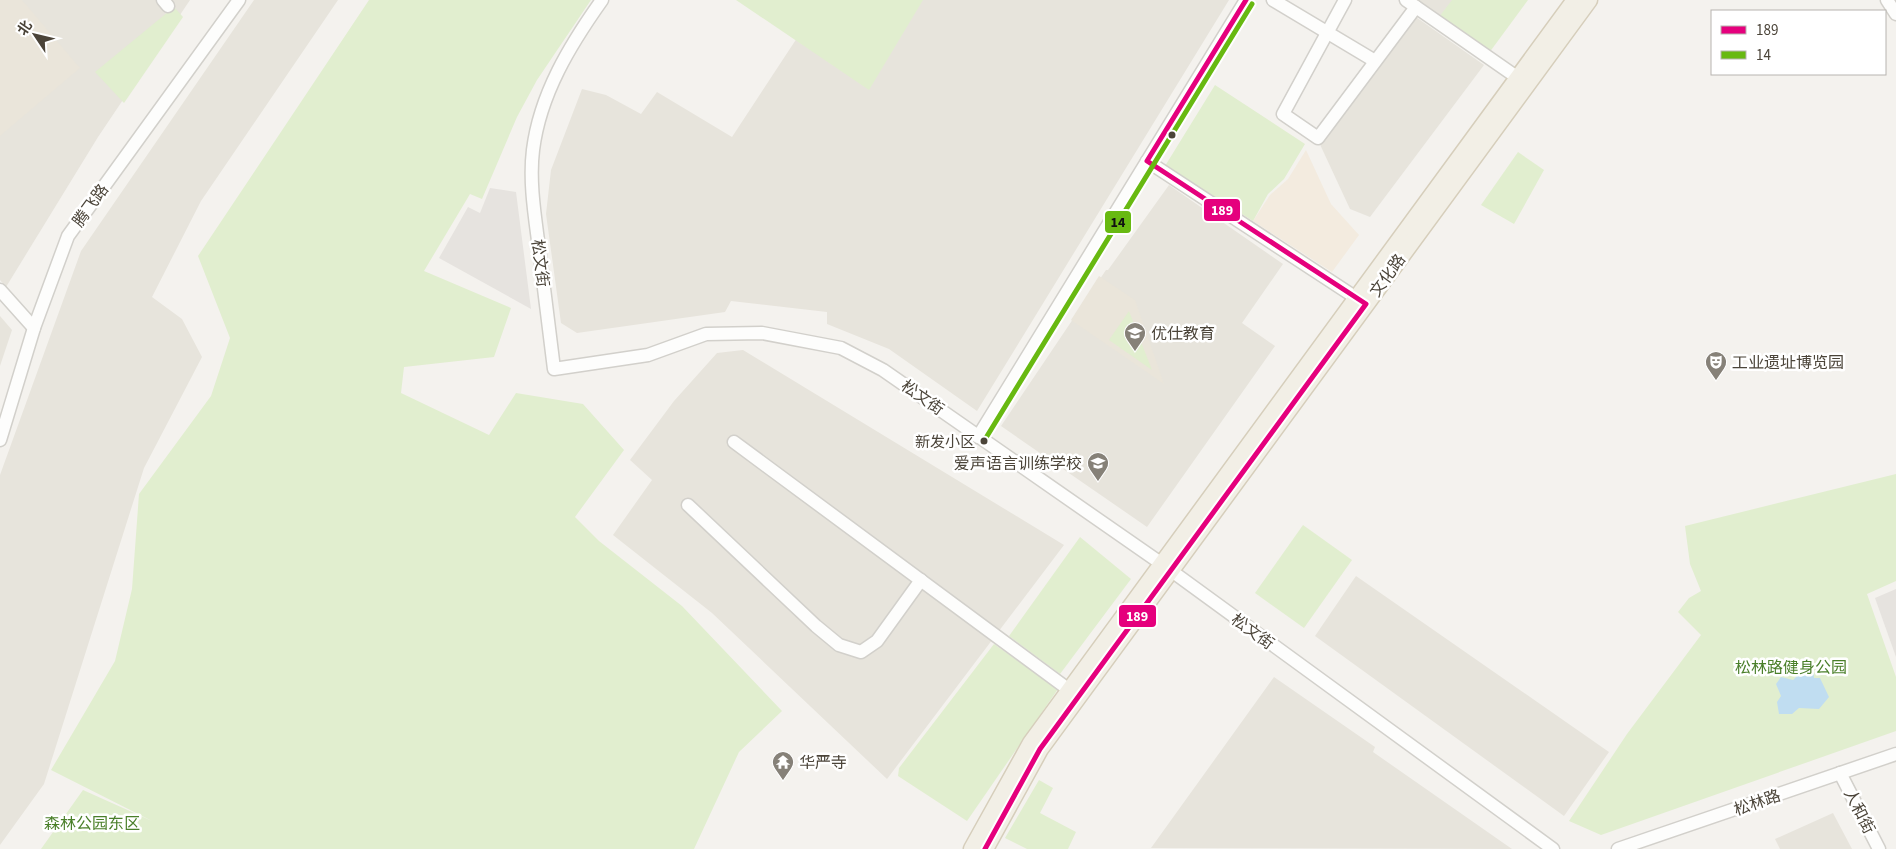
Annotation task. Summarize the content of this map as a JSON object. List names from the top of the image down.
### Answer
{
  "streets": {
    "main road": ["文化路"],
    "street": [
      "腾飞路",
      "松文街",
      "松林路",
      "人和街"
    ]
  },
  "crossings": [
    ["松文街", "文化路"],
    ["松林路", "人和街"]
  ],
  "parks": ["松林路健身公园", "森林公园东区"],
  "places": {
    "school or university": ["优仕教育", "爱声语言训练学校"],
    "theatre": ["工业遗址博览园"],
    "other": ["新发小区"],
    "temple": ["华严寺"]
  },
  "lines": ["transit line 189", "transit line 14"],
  "legend": ["189", "14"],
  "north": "top left"
}
